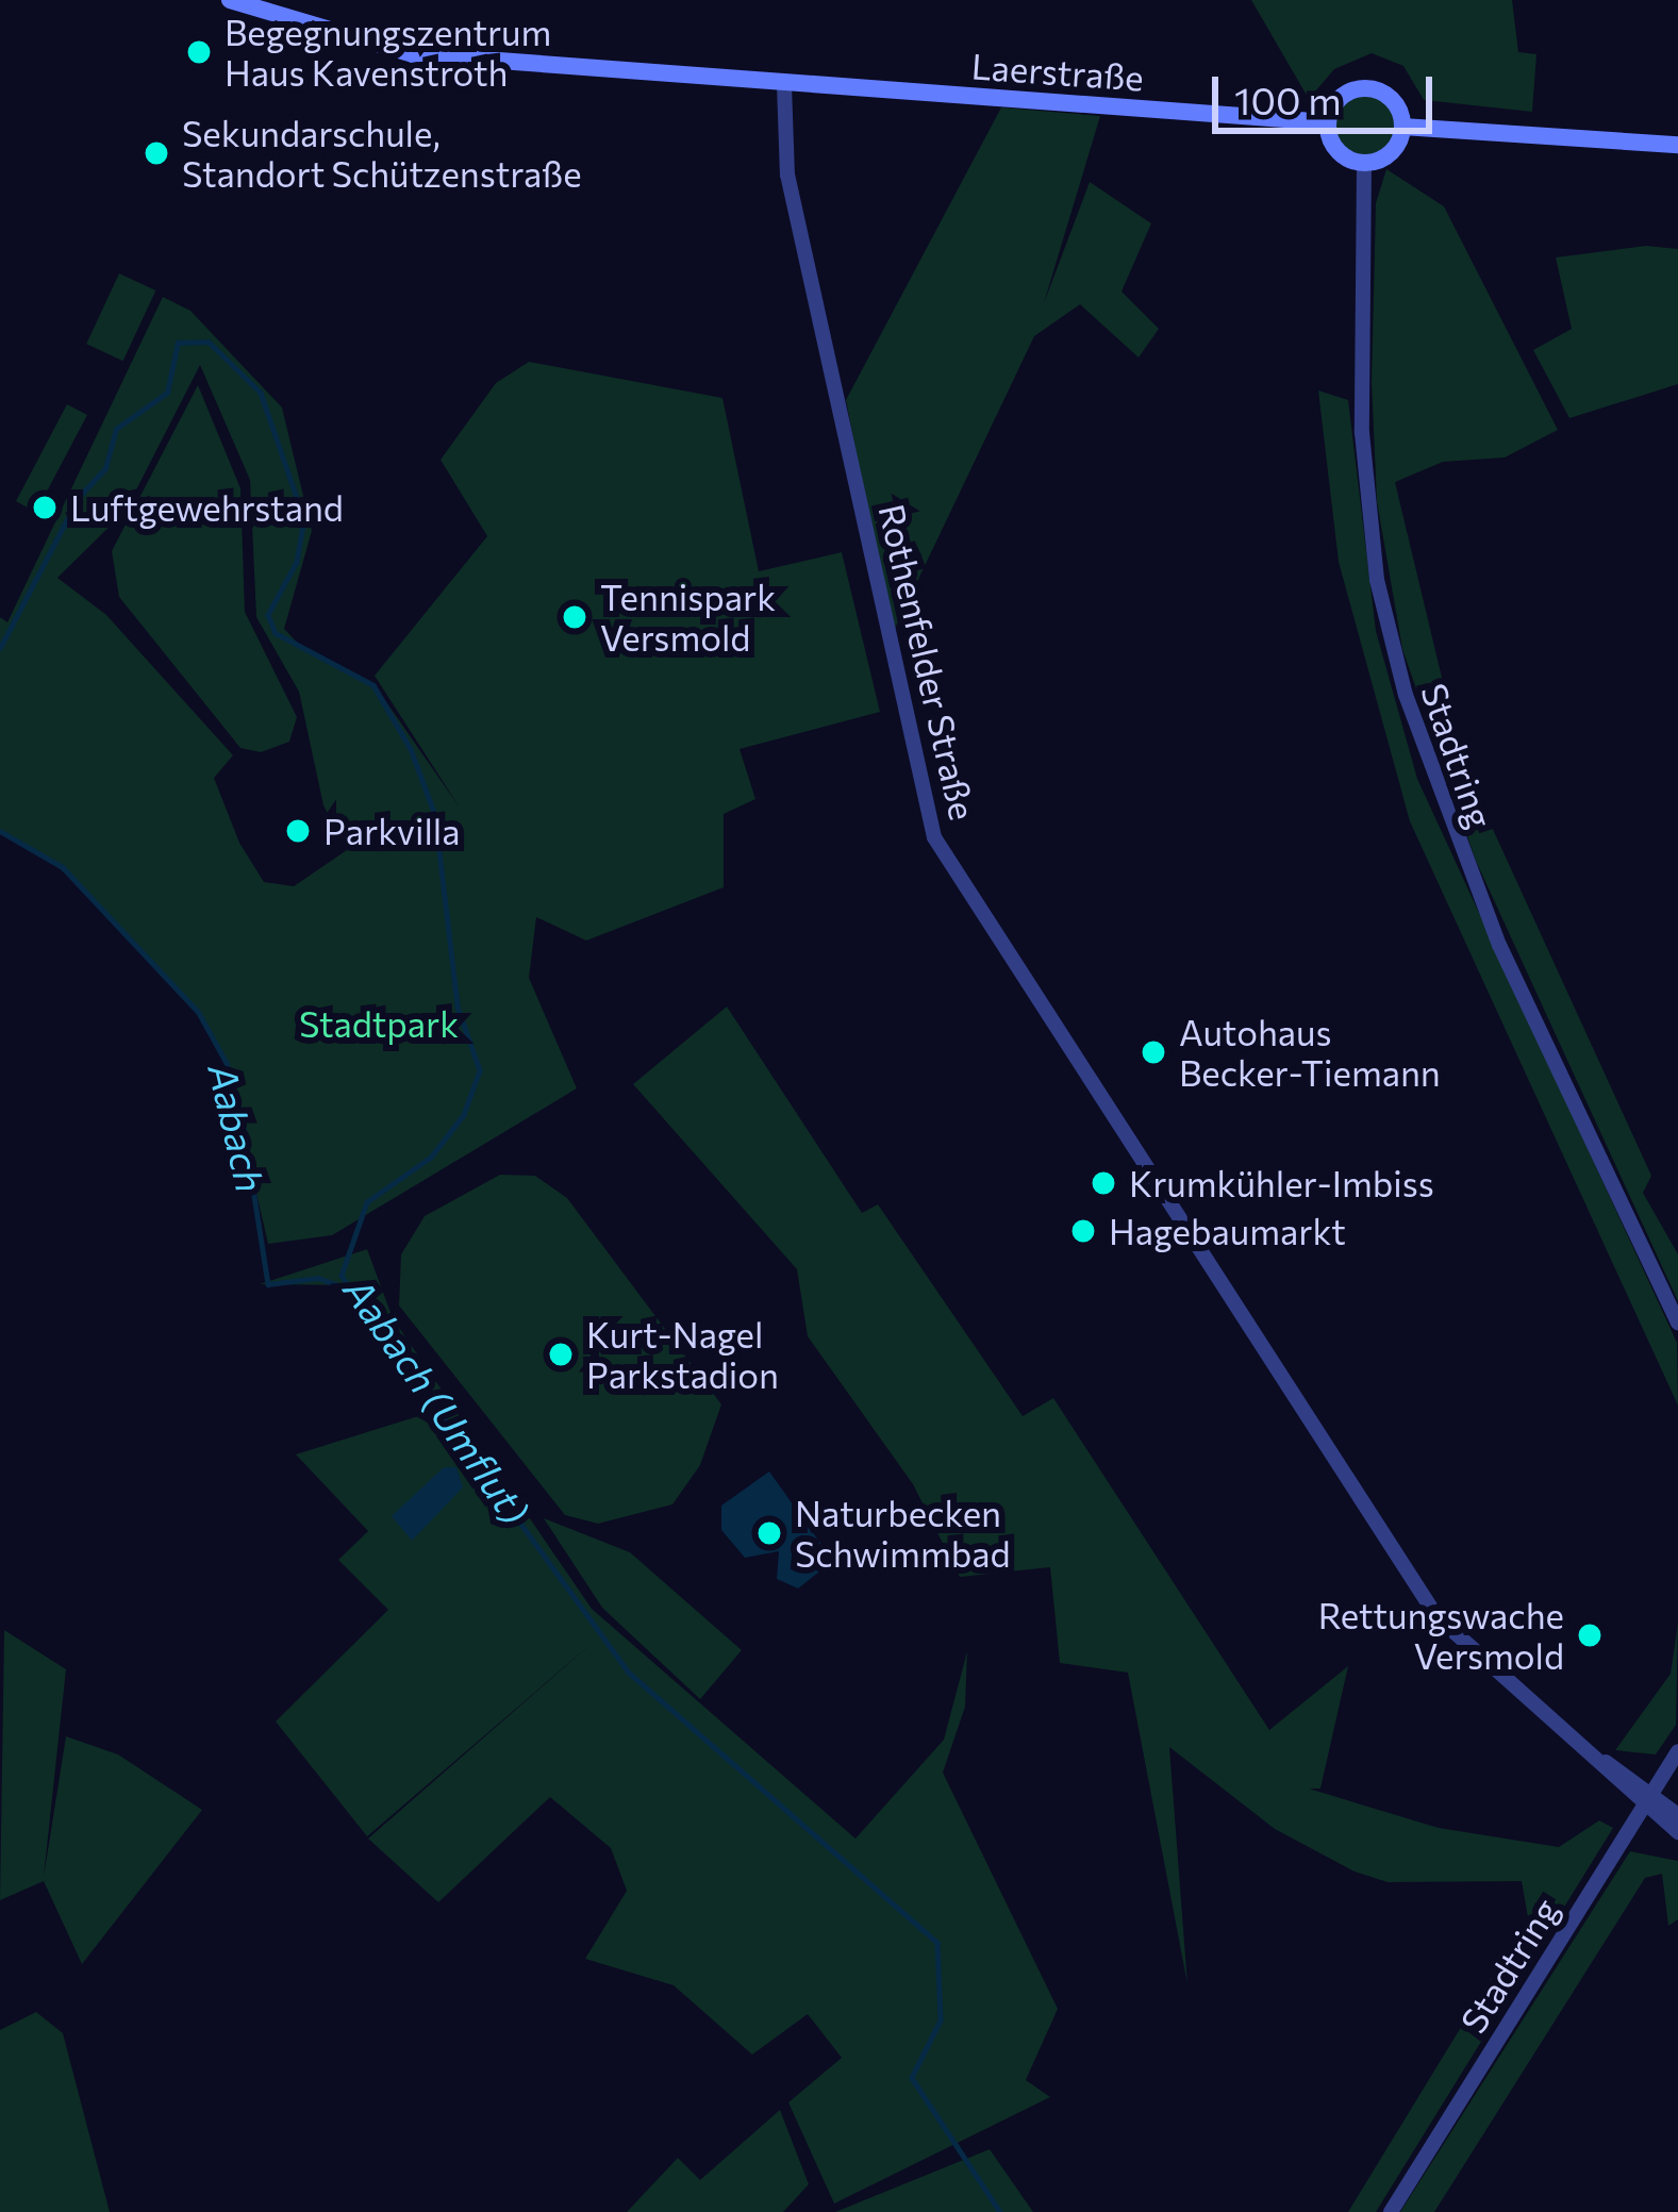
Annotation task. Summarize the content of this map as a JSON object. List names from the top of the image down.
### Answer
{
  "streets": {
    "main road": ["Laerstraße"],
    "street": ["Rothenfelder Straße", "Stadtring"]
  },
  "crossings": [
    ["Laerstraße", "Rothenfelder Straße"],
    ["Laerstraße", "Stadtring"],
    ["Rothenfelder Straße", "Stadtring"]
  ],
  "water": ["Aabach", "Aabach (Umflut)"],
  "parks": ["Stadtpark"],
  "places": [
    "Begegnungszentrum Haus Kavenstroth",
    "Sekundarschule, Standort Schützenstraße",
    "Luftgewehrstand",
    "Tennispark Versmold",
    "Parkvilla",
    "Autohaus Becker-Tiemann",
    "Krumkühler-Imbiss",
    "Hagebaumarkt",
    "Kurt-Nagel Parkstadion",
    "Naturbecken Schwimmbad",
    "Rettungswache Versmold"
  ],
  "scale_bar": "100 m"
}
